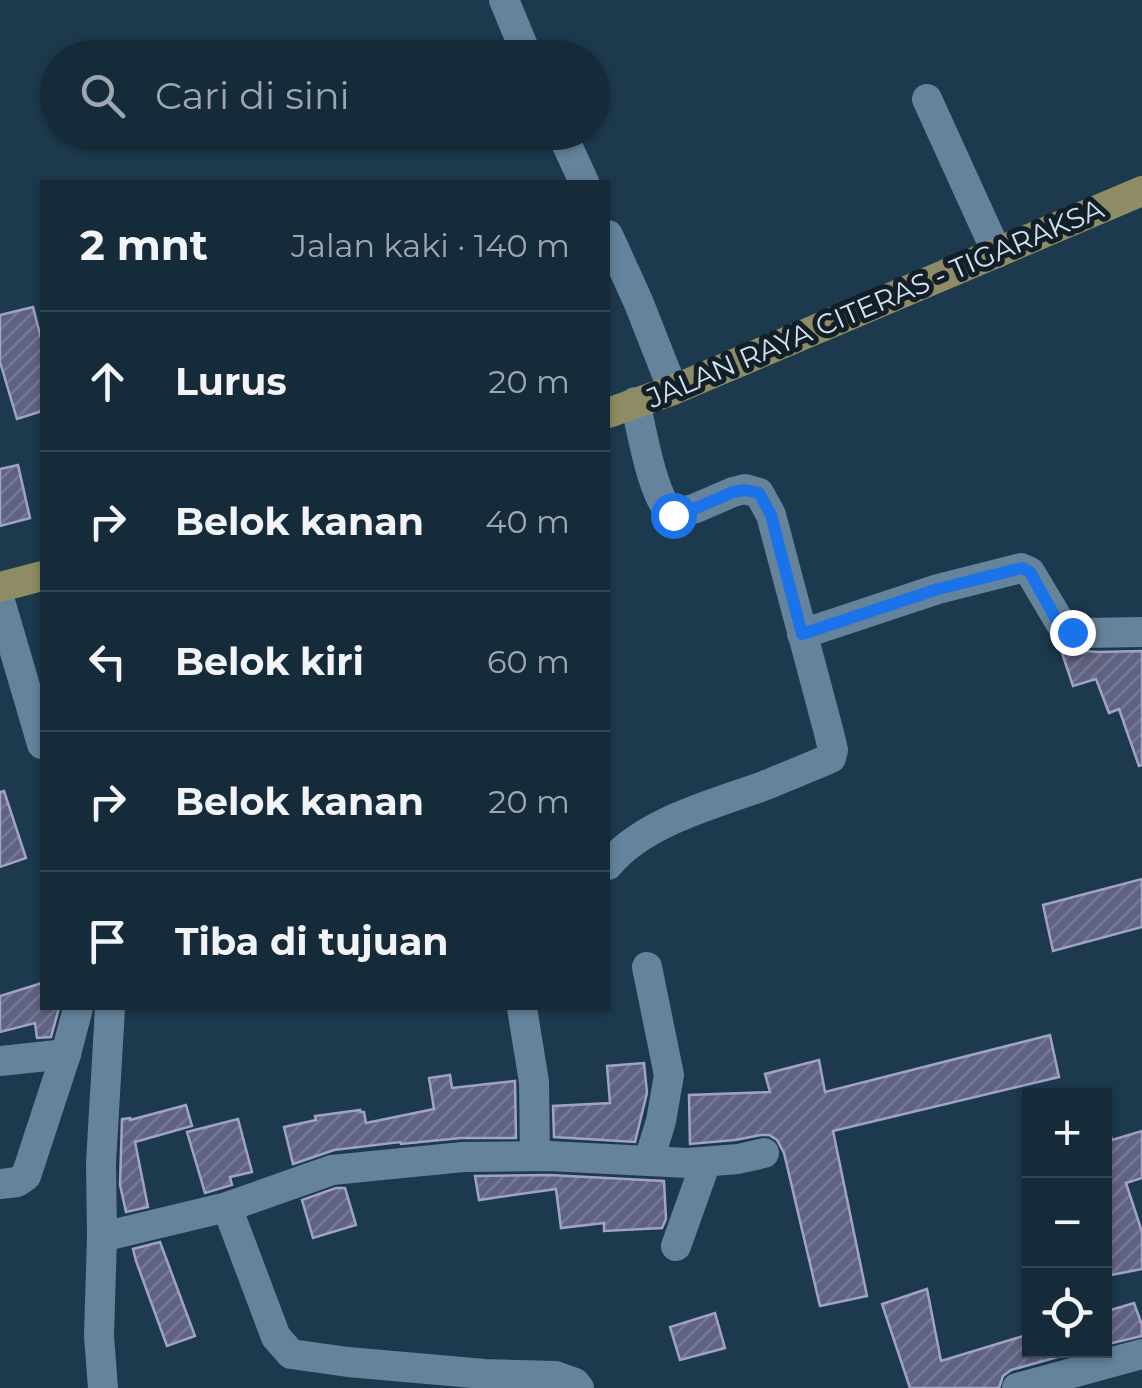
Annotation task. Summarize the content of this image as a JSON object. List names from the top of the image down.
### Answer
{
  "streets": {
    "main road": ["JALAN RAYA CITERAS - TIGARAKSA"]
  },
  "page": {
    "search": "Cari di sini",
    "heading": ["2 mnt", "Jalan kaki · 140 m"],
    "list": [
      ["Lurus", "20 m"],
      ["Belok kanan", "40 m"],
      ["Belok kiri", "60 m"],
      ["Belok kanan", "20 m"],
      "Tiba di tujuan"
    ],
    "map_buttons": ["+", "−"]
  }
}
